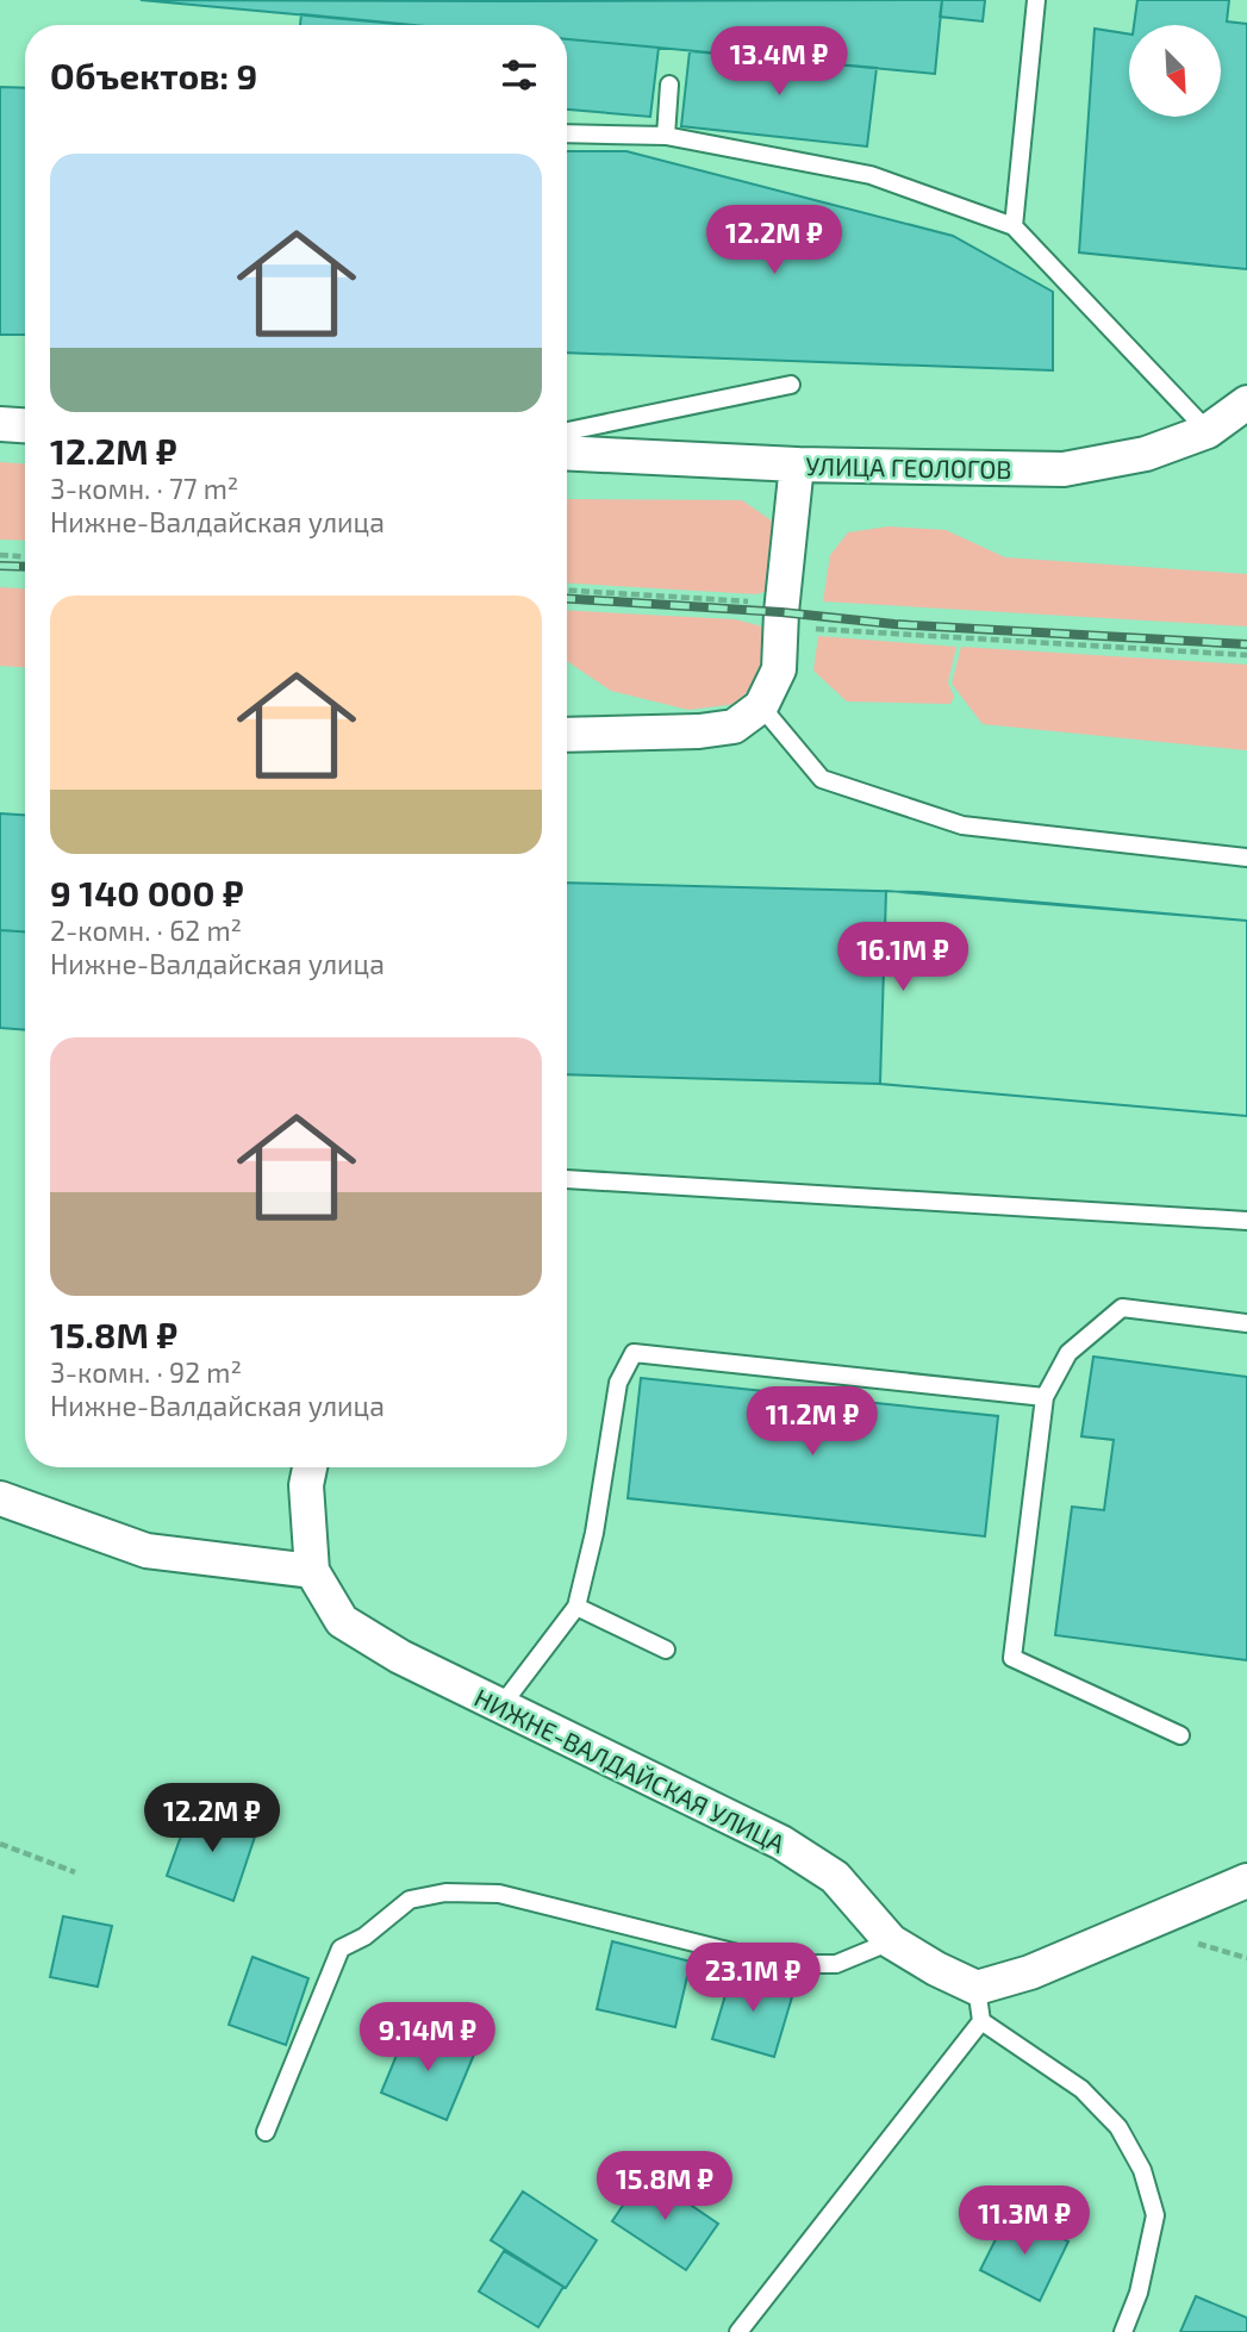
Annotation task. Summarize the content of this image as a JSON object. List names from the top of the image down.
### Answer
{
  "streets": {
    "street": ["УЛИЦА ГЕОЛОГОВ", "НИЖНЕ-ВАЛДАЙСКАЯ УЛИЦА"]
  },
  "north": "bottom right",
  "page": {
    "heading": "Объектов: 9",
    "price": [
      "13.4M ₽",
      "12.2M ₽",
      "16.1M ₽",
      "11.2M ₽",
      "12.2M ₽",
      "23.1M ₽",
      "9.14M ₽",
      "15.8M ₽",
      "11.3M ₽"
    ],
    "list": [
      {
        "name": "12.2M ₽",
        "note": "3-комн. · 77 m² · Нижне-Валдайская улица"
      },
      {
        "name": "9 140 000 ₽",
        "note": "2-комн. · 62 m² · Нижне-Валдайская улица"
      },
      {
        "name": "15.8M ₽",
        "note": "3-комн. · 92 m² · Нижне-Валдайская улица"
      }
    ]
  }
}
